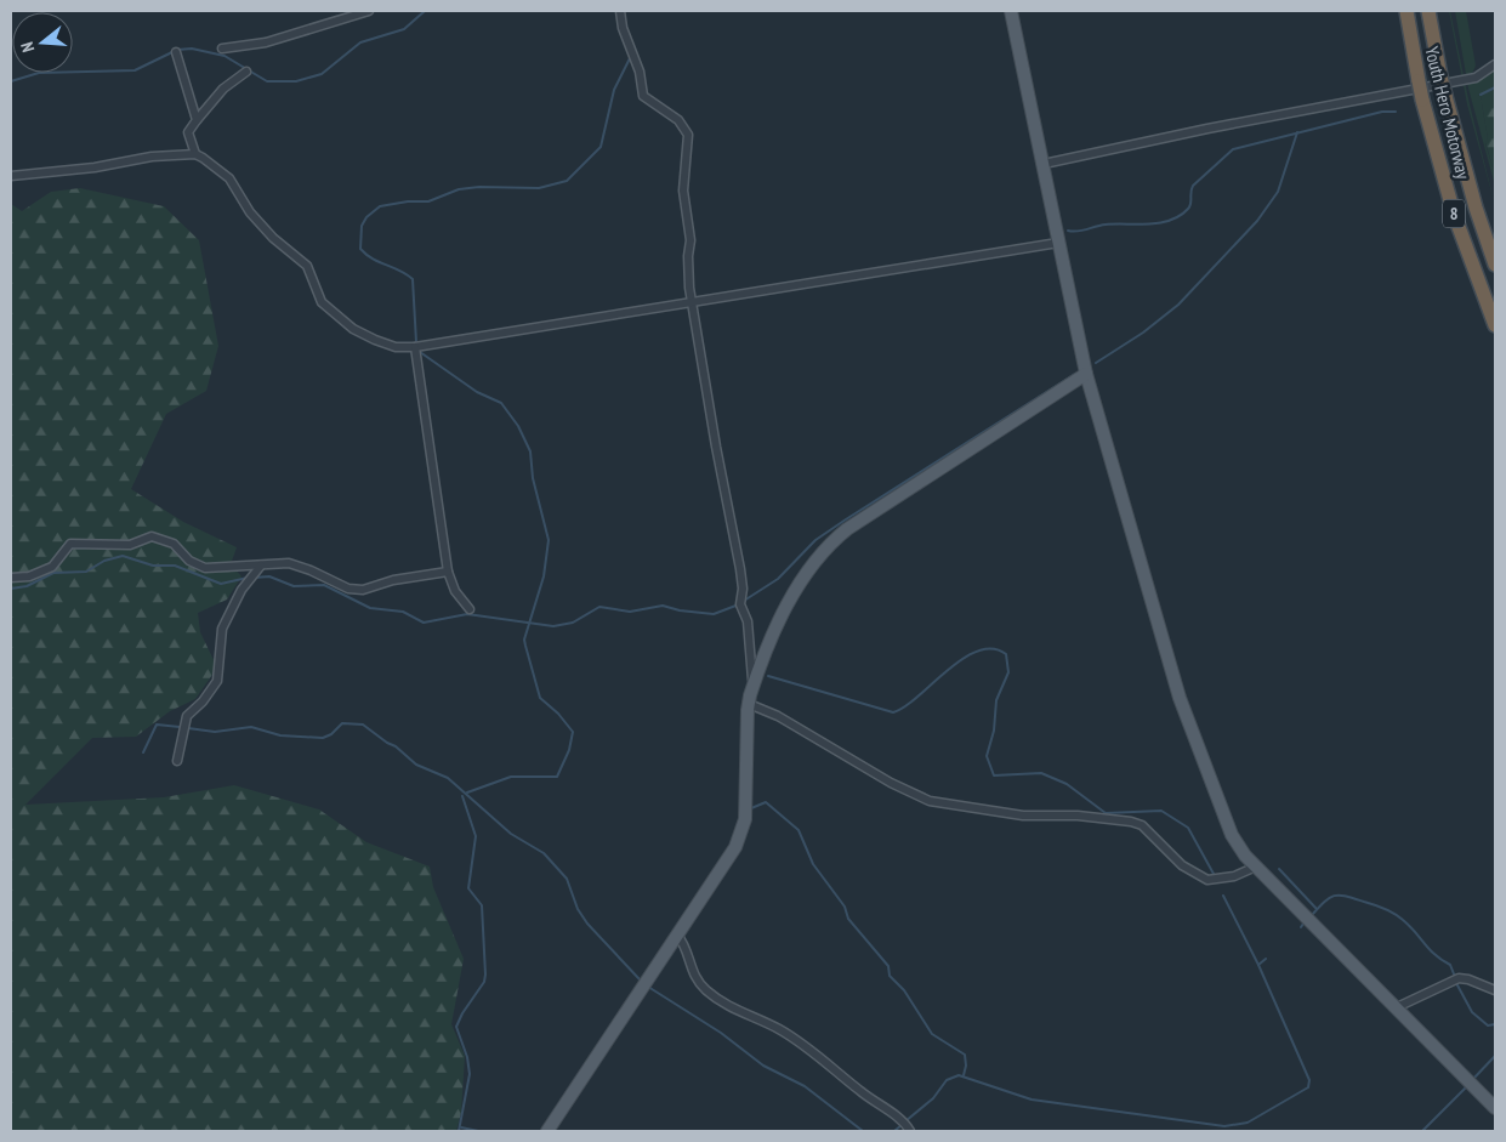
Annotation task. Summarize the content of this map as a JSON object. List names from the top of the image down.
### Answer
{
  "streets": {
    "highway": ["Youth Hero Motorway", "8"]
  },
  "north": "left"
}
